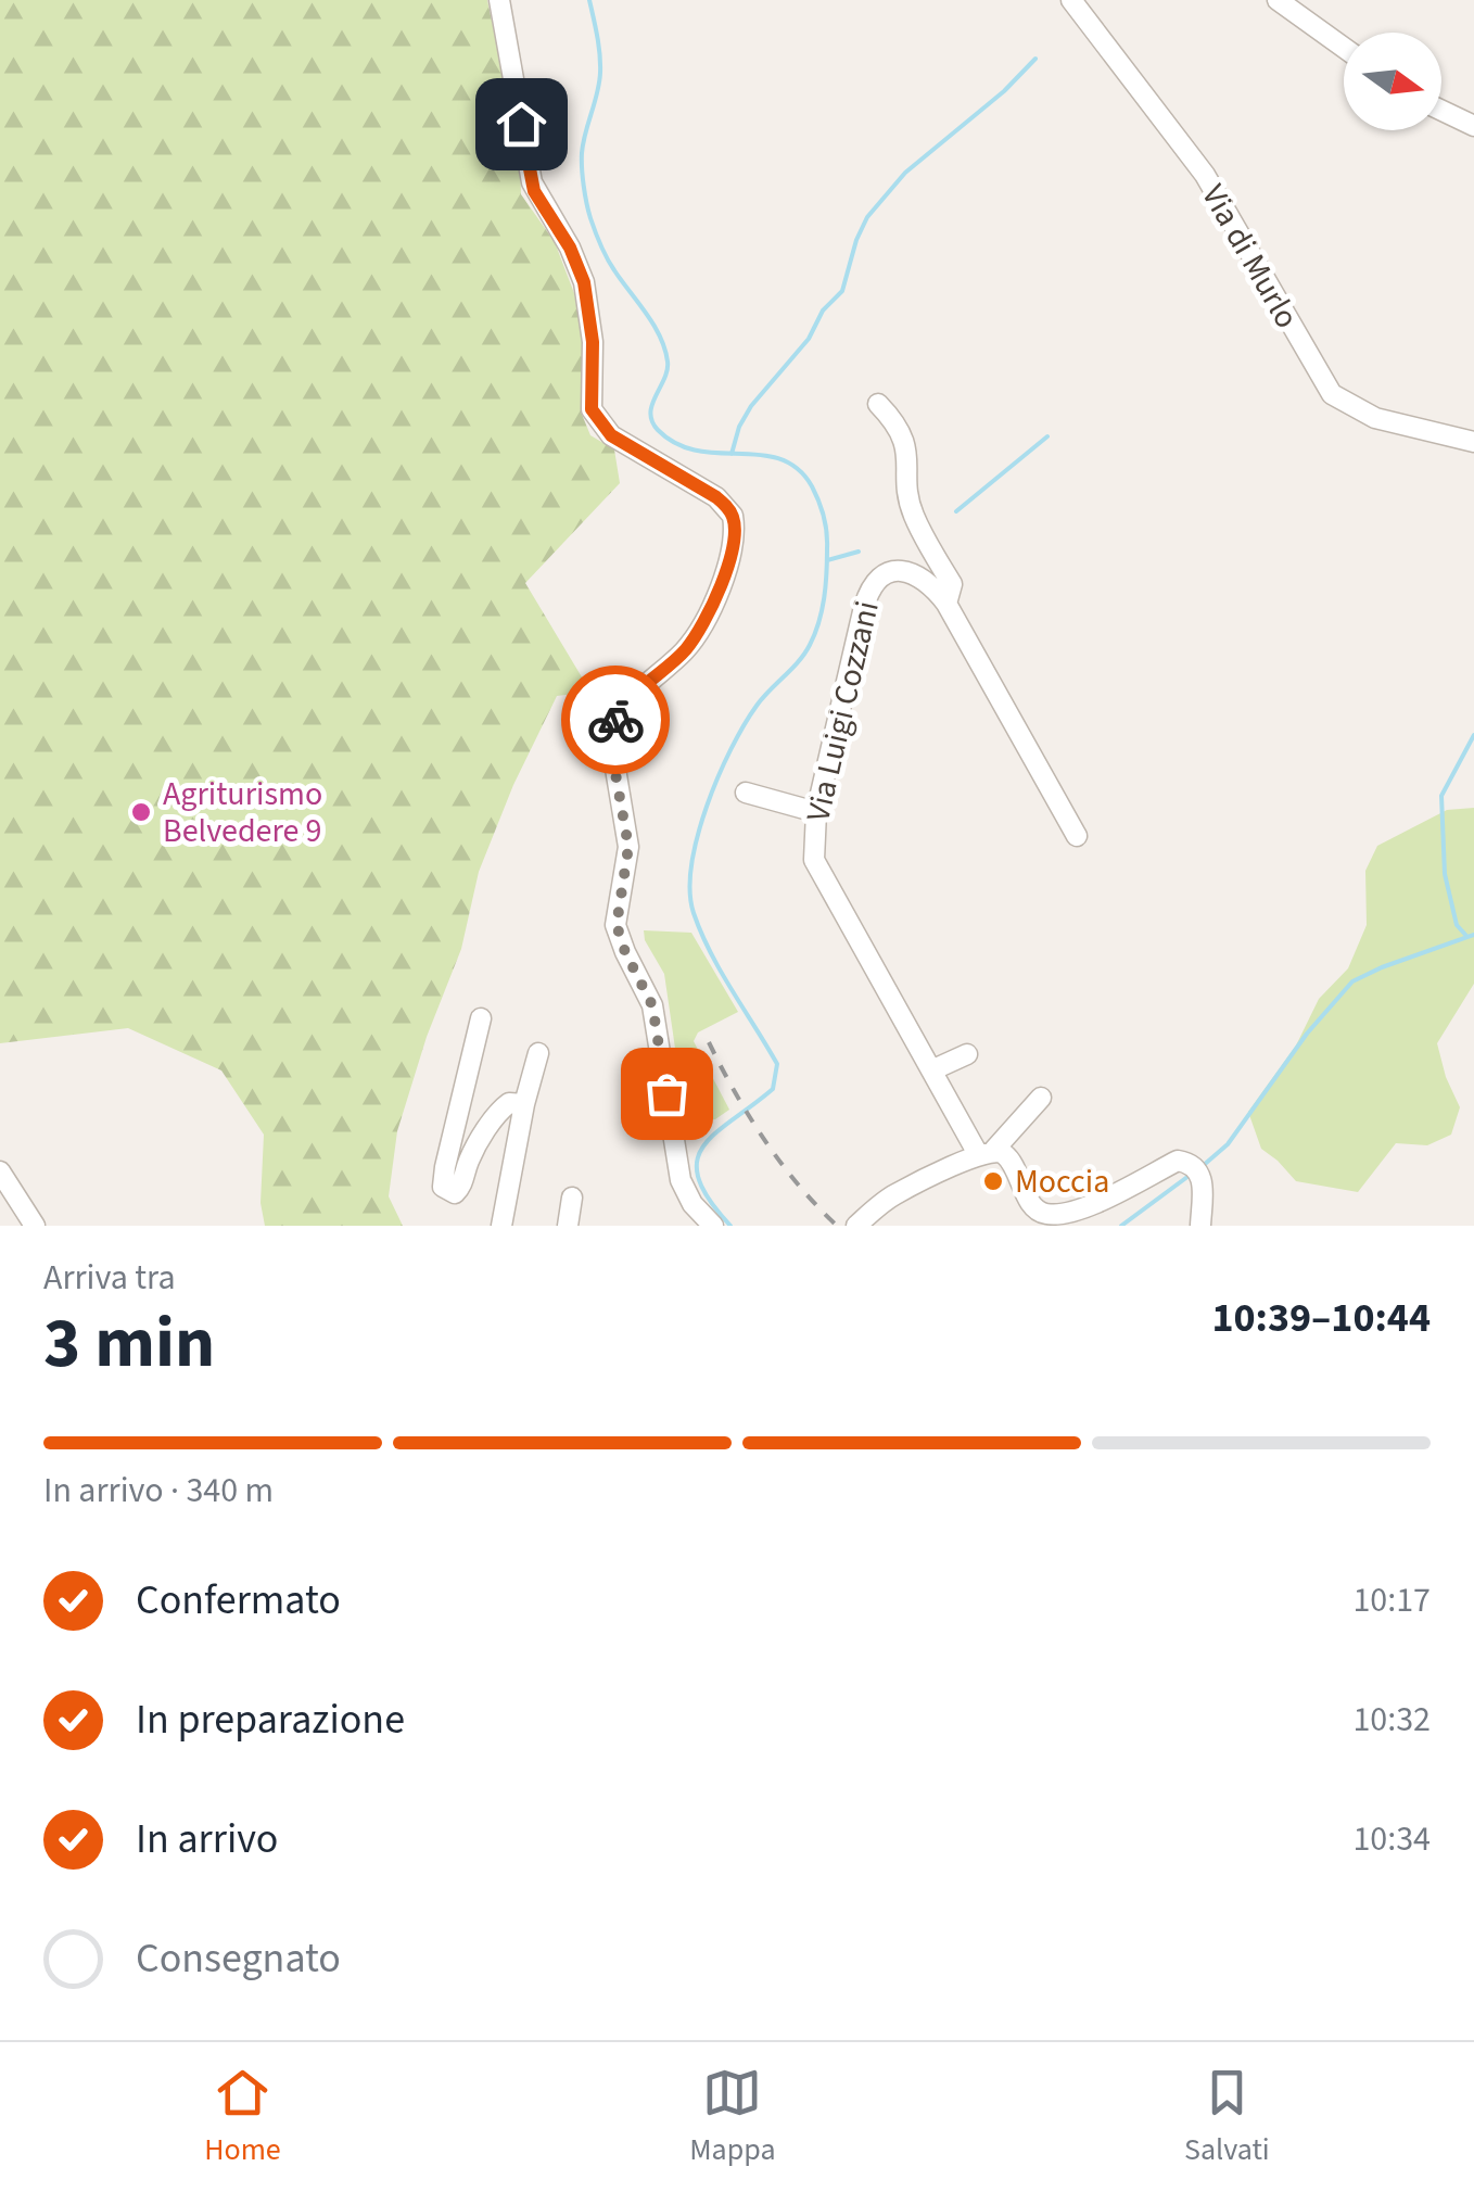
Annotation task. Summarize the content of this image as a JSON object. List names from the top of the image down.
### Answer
{
  "streets": {
    "street": ["Via di Murlo", "Via Luigi Cozzani"]
  },
  "places": ["Agriturismo Belvedere 9", "Moccia"],
  "north": "right",
  "page": {
    "heading": ["3 min", "Arriva tra", "10:39–10:44"],
    "bar": "In arrivo · 340 m",
    "list": [
      ["Confermato", "10:17"],
      ["In preparazione", "10:32"],
      ["In arrivo", "10:34"],
      "Consegnato"
    ],
    "tabs": ["Home", "Mappa", "Salvati"]
  }
}
